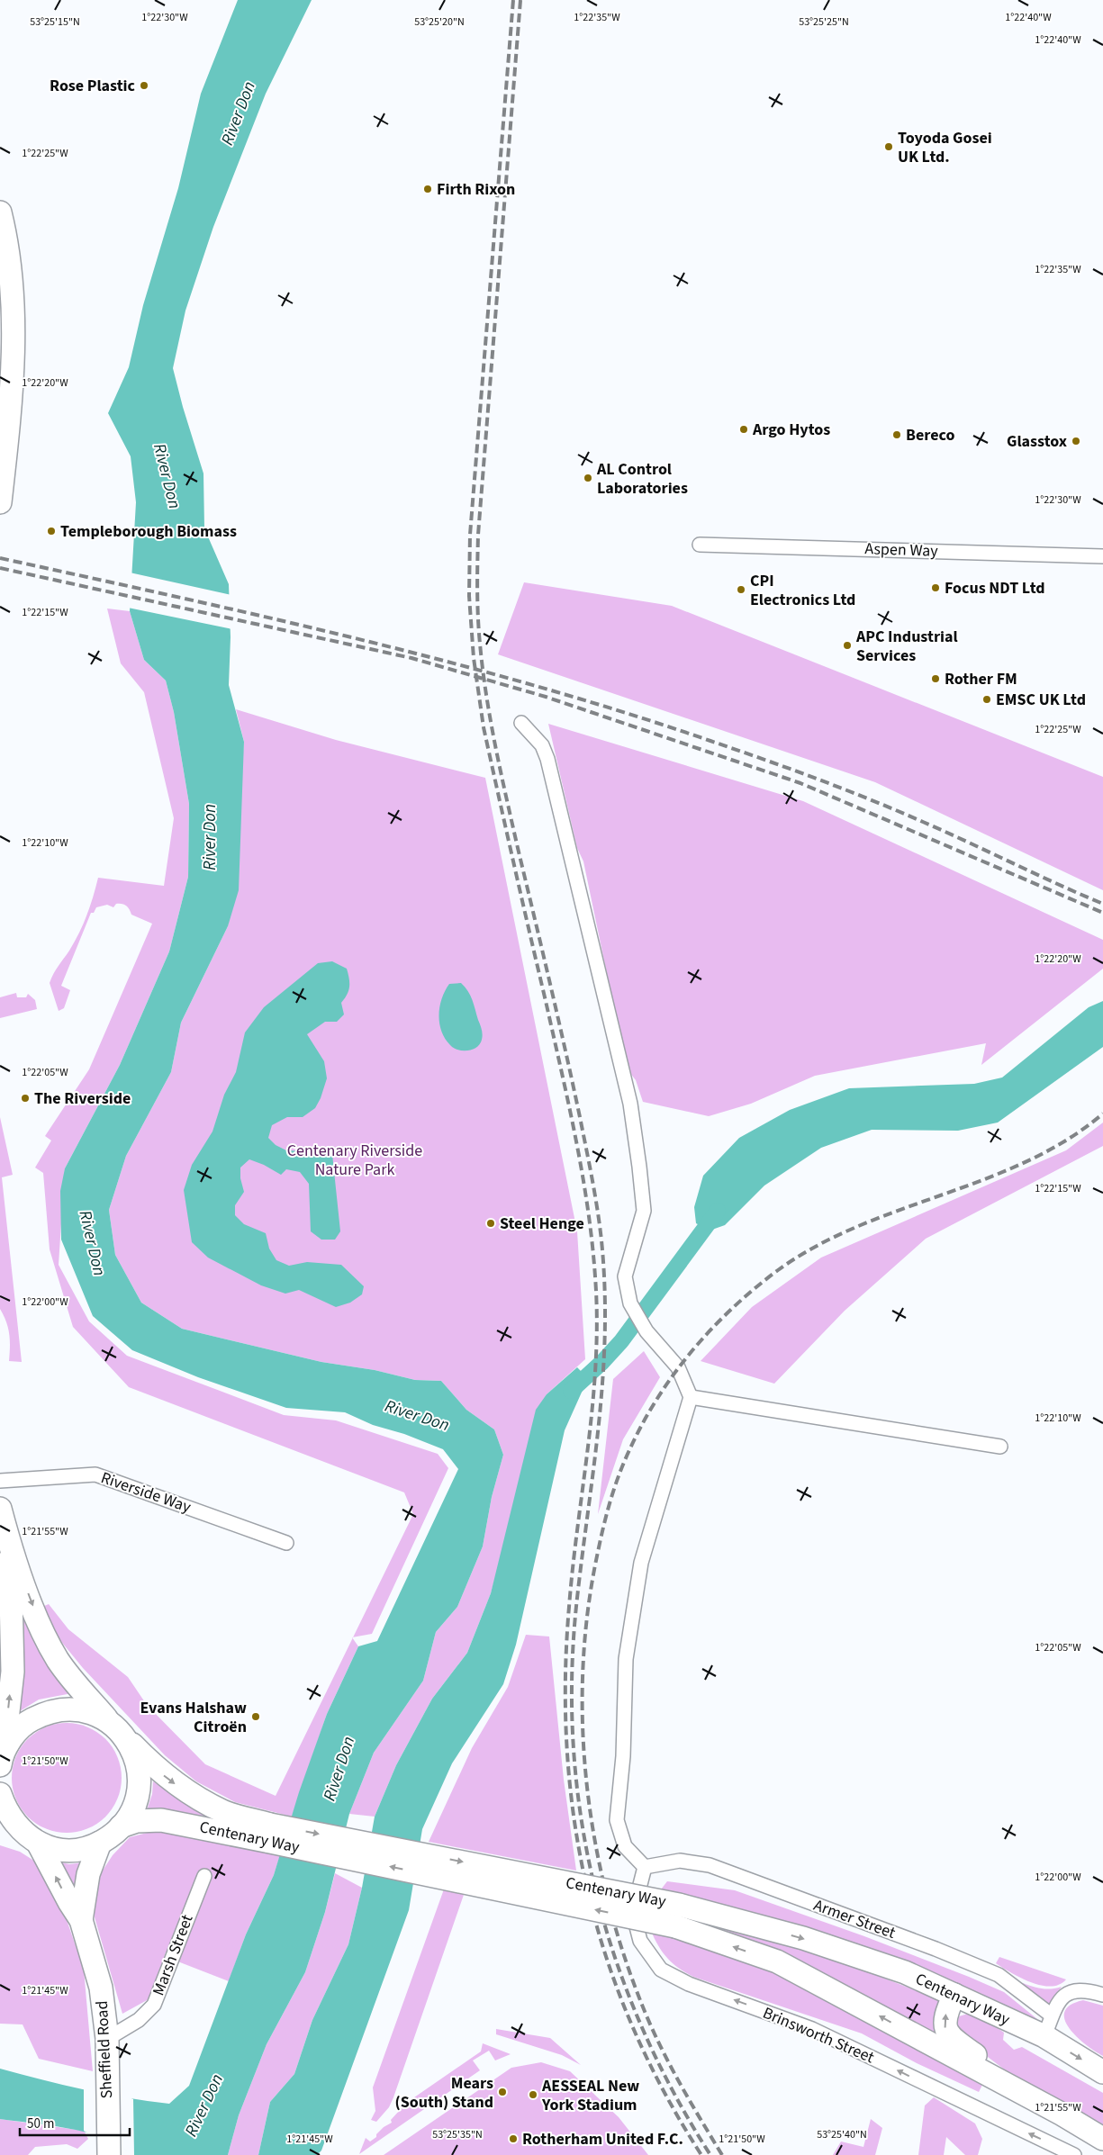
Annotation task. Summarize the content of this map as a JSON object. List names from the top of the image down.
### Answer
{
  "streets": {
    "main road": ["Centenary Way", "Sheffield Road"],
    "street": [
      "Aspen Way",
      "Riverside Way",
      "Armer Street",
      "Marsh Street",
      "Brinsworth Street"
    ]
  },
  "crossings": [
    ["Armer Street", "Brinsworth Street"],
    ["Marsh Street", "Sheffield Road"]
  ],
  "one_way": ["Brinsworth Street"],
  "water": ["River Don"],
  "parks": ["Centenary Riverside Nature Park"],
  "places": [
    "Rose Plastic",
    "Toyoda Gosei UK Ltd.",
    "Firth Rixon",
    "Argo Hytos",
    "Bereco",
    "Glasstox",
    "AL Control Laboratories",
    "Templeborough Biomass",
    "Focus NDT Ltd",
    "CPI Electronics Ltd",
    "APC Industrial Services",
    "Rother FM",
    "EMSC UK Ltd",
    "The Riverside",
    "Steel Henge",
    "Evans Halshaw Citroën",
    "Mears (South) Stand",
    "AESSEAL New York Stadium",
    "Rotherham United F.C."
  ],
  "scale_bar": "50 m",
  "coordinates": [
    "1°22'30\"W",
    "1°22'35\"W",
    "1°22'40\"W",
    "53°25'15\"N",
    "53°25'20\"N",
    "53°25'25\"N",
    "1°22'25\"W",
    "1°22'20\"W",
    "1°22'15\"W",
    "1°22'10\"W",
    "1°22'05\"W",
    "1°22'00\"W",
    "1°21'55\"W",
    "1°21'50\"W",
    "1°21'45\"W",
    "53°25'35\"N",
    "53°25'40\"N"
  ]
}
